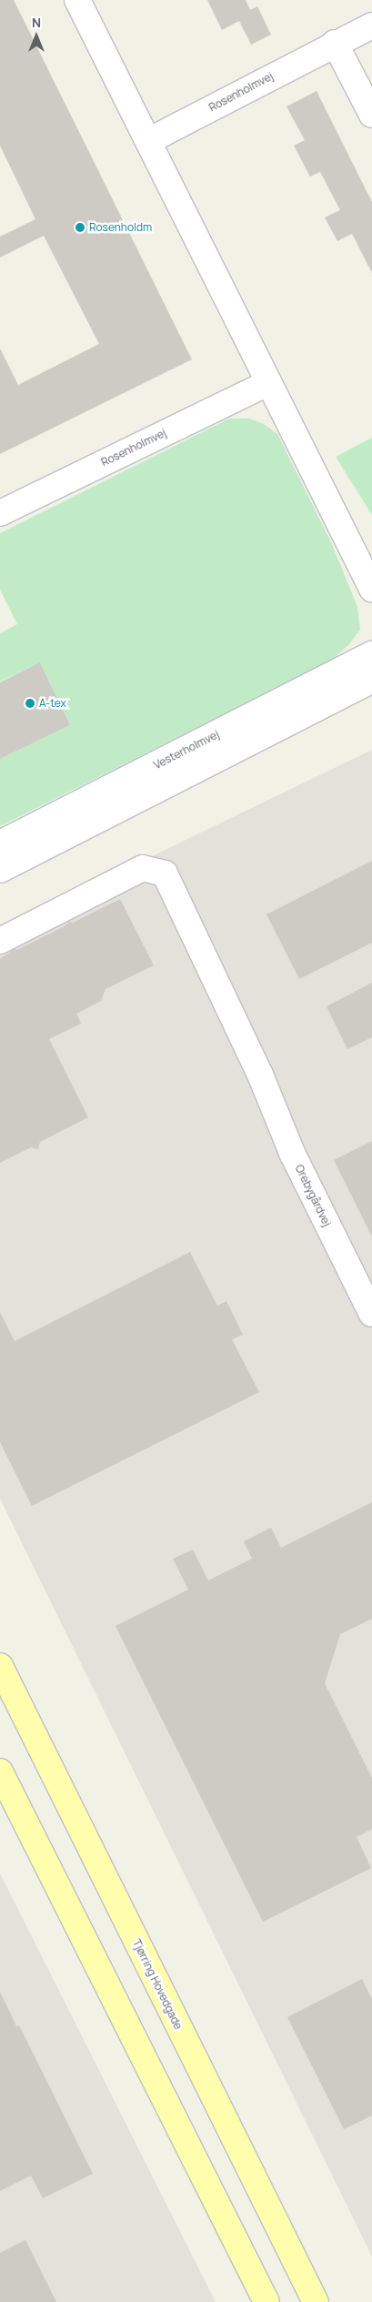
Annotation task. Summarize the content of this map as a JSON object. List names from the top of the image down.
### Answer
{
  "streets": {
    "main road": ["Tjørring Hovedgade"],
    "street": ["Rosenholmvej", "Vesterholmvej", "Orebygårdvej"]
  },
  "places": ["Rosenholdm", "A-tex"],
  "north": "top"
}
